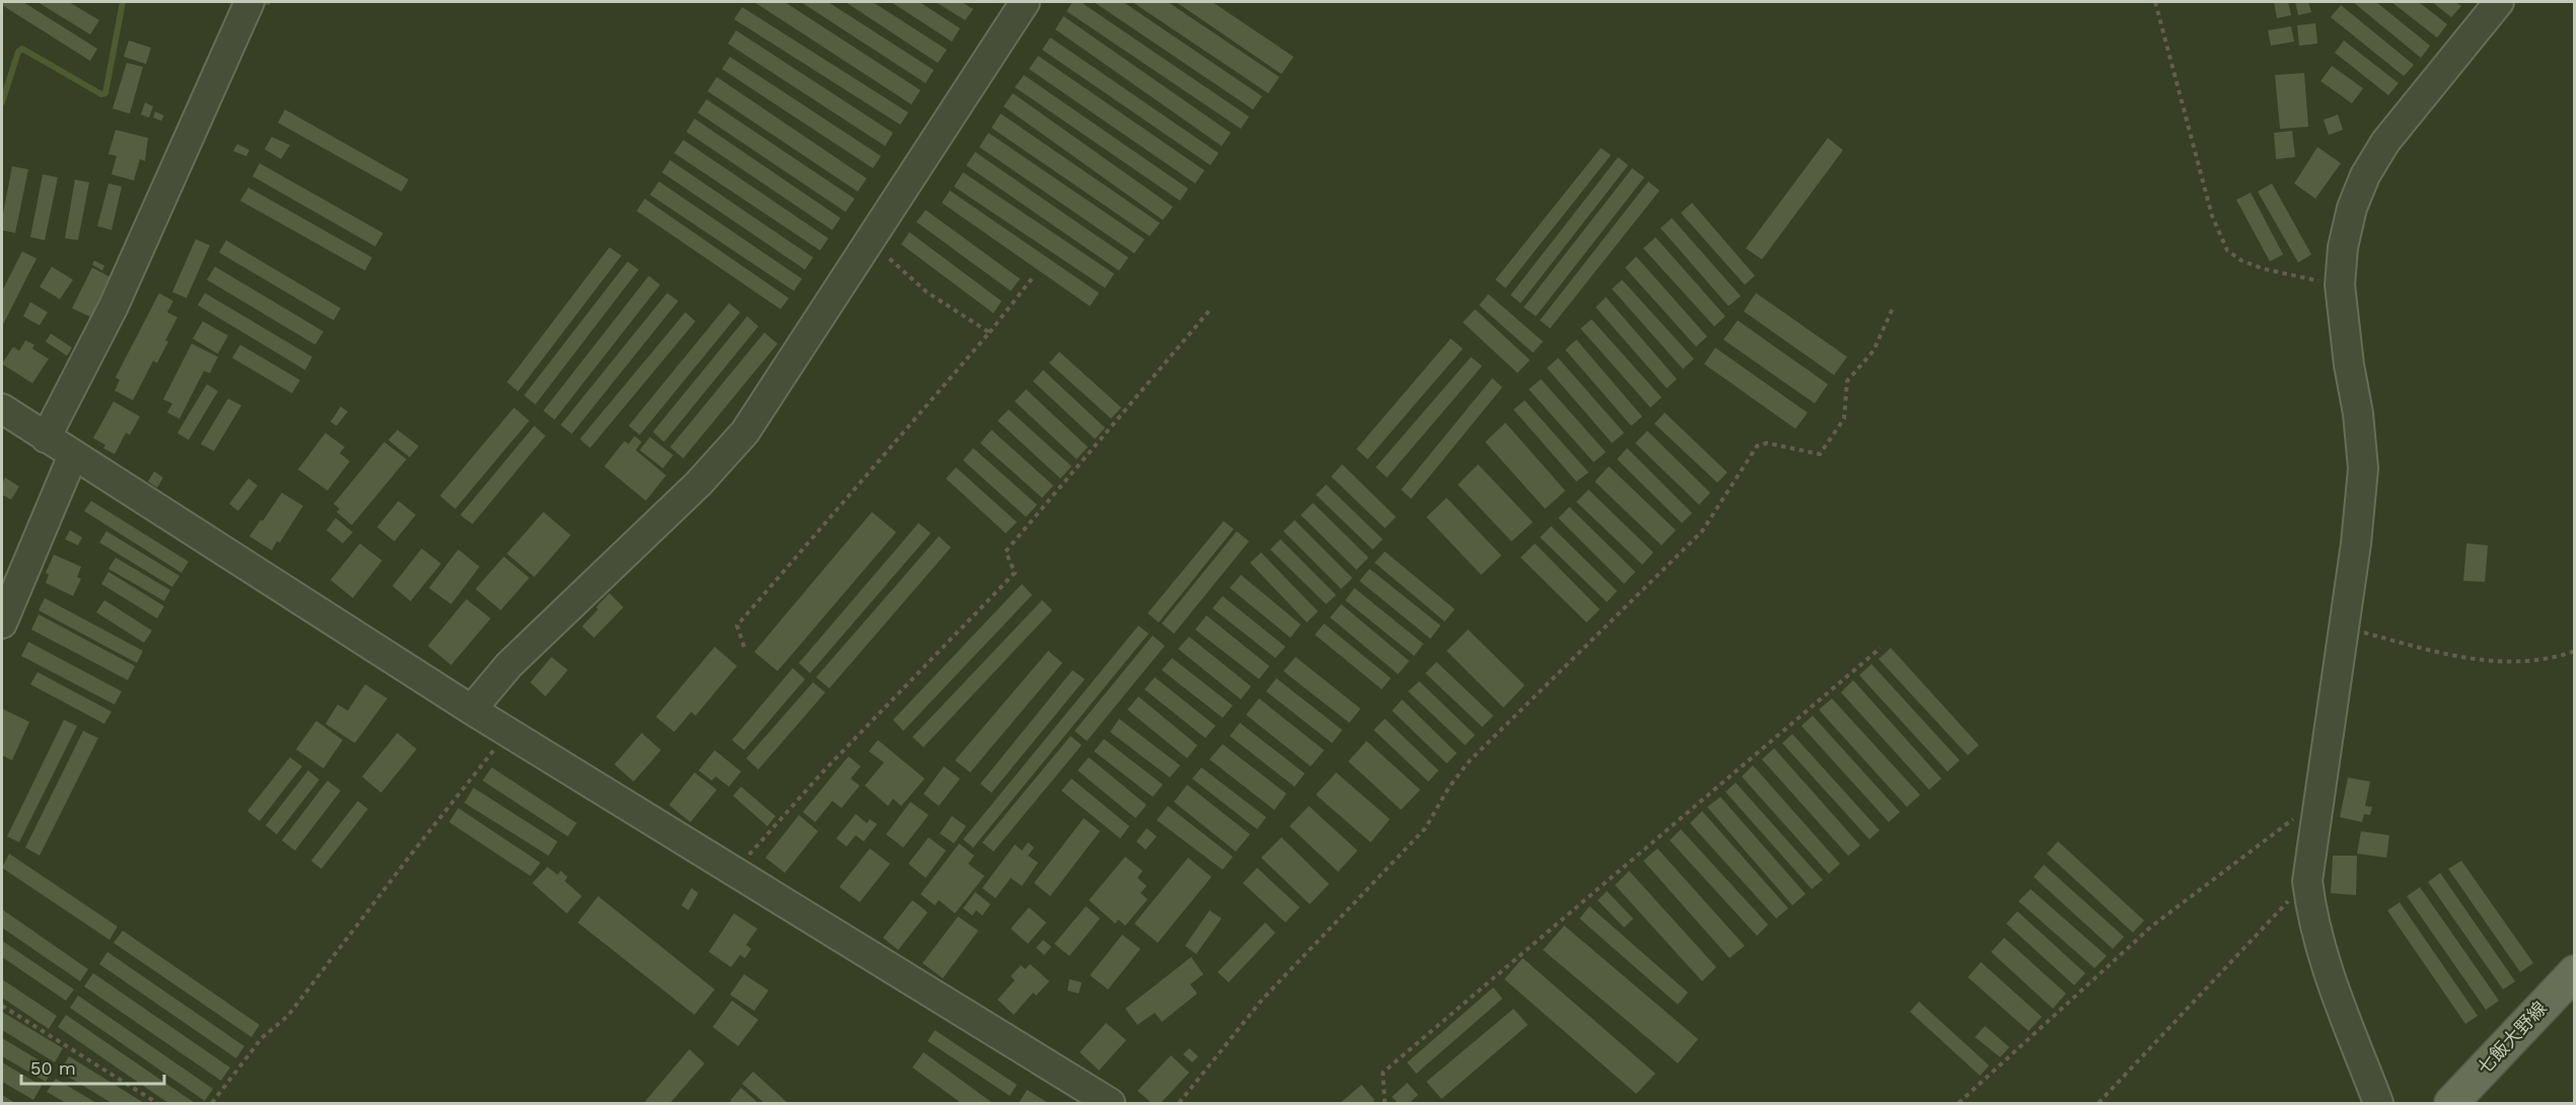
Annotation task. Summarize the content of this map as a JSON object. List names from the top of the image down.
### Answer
{
  "streets": {
    "main road": ["七飯大野線"]
  },
  "scale_bar": "50 m"
}
